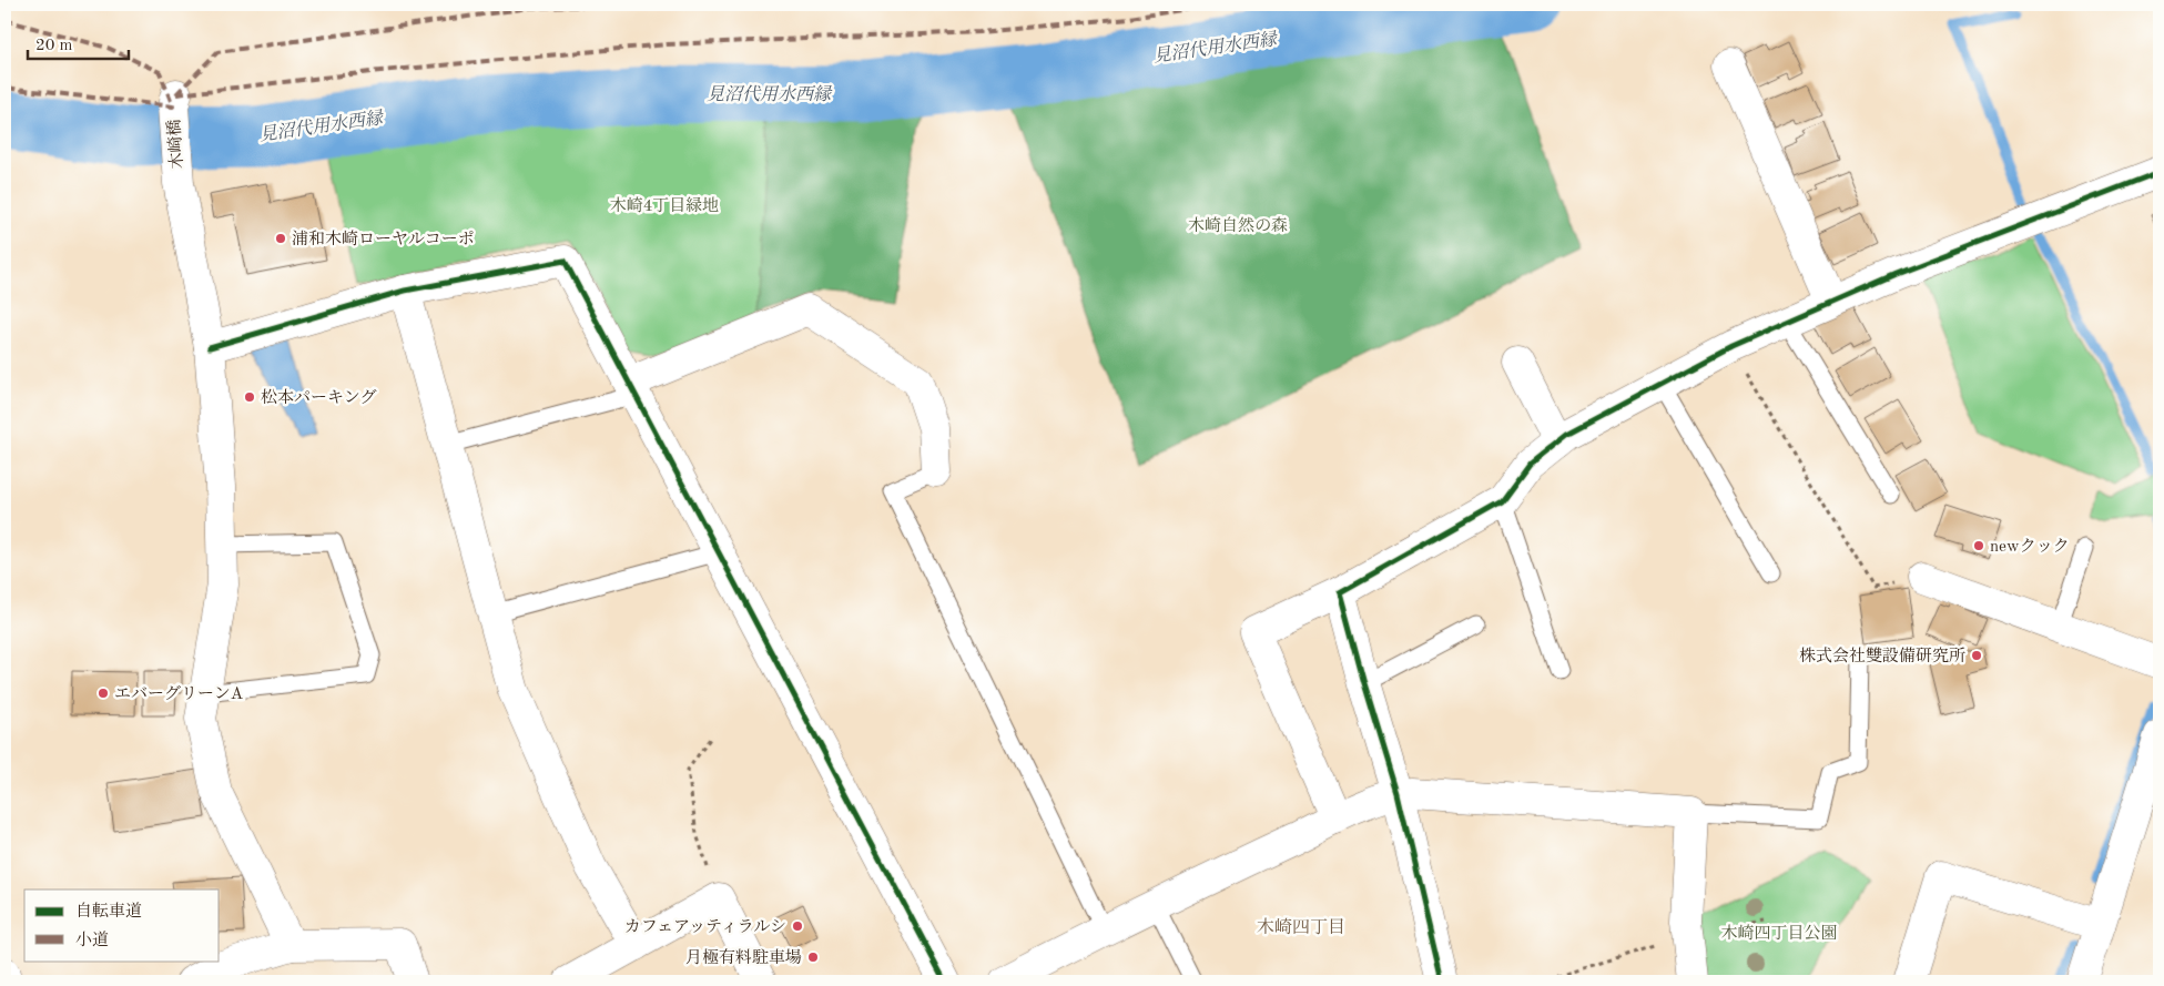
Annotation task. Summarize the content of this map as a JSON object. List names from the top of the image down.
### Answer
{
  "streets": {
    "street": ["木崎橋"]
  },
  "districts": ["木崎四丁目"],
  "water": ["見沼代用水西縁"],
  "parks": ["木崎4丁目緑地", "木崎自然の森", "木崎四丁目公園"],
  "places": [
    "浦和木崎ローヤルコーポ",
    "松本パーキング",
    "newクック",
    "株式会社雙設備研究所",
    "エバーグリーンA",
    "カフェアッティラルシ",
    "月極有料駐車場"
  ],
  "legend": ["自転車道", "小道"],
  "scale_bar": "20 m"
}
